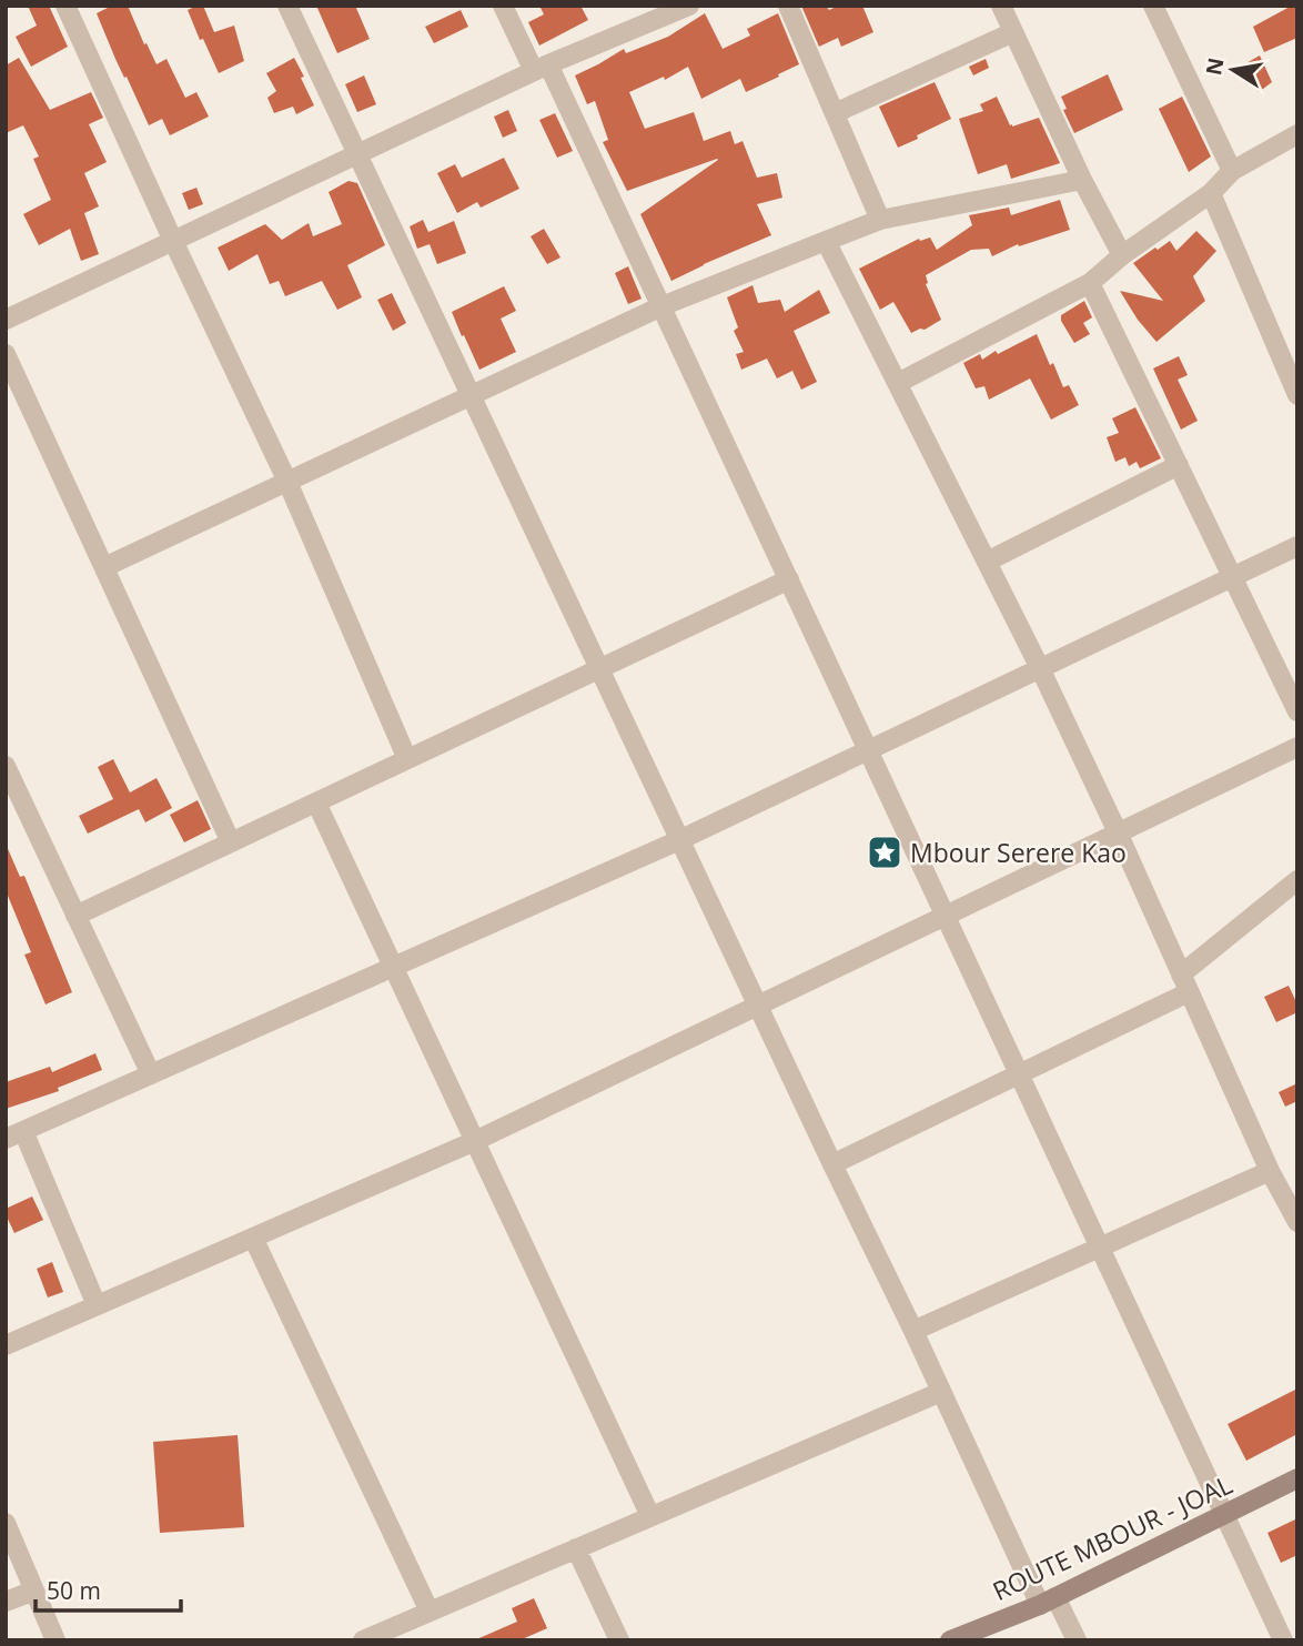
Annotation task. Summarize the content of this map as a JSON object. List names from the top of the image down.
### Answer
{
  "streets": {
    "main road": ["ROUTE MBOUR - JOAL"]
  },
  "places": {
    "place": ["Mbour Serere Kao"]
  },
  "scale_bar": "50 m",
  "north": "left"
}
